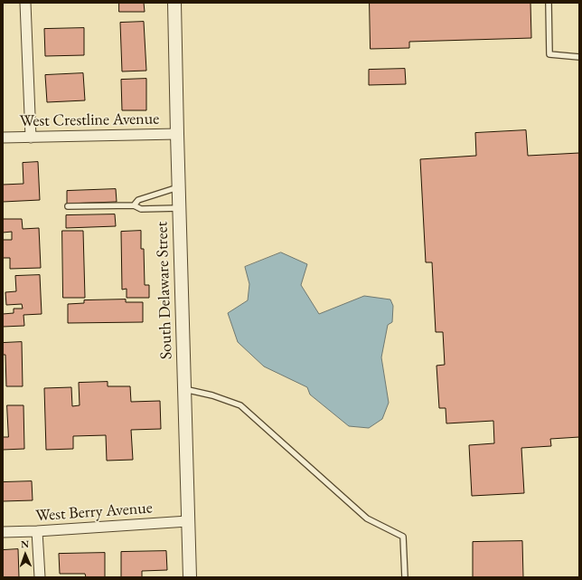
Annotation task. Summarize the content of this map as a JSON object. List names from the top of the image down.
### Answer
{
  "streets": {
    "street": ["West Crestline Avenue", "South Delaware Street", "West Berry Avenue"]
  },
  "crossings": [
    ["West Crestline Avenue", "South Delaware Street"],
    ["South Delaware Street", "West Berry Avenue"]
  ],
  "north": "top"
}
